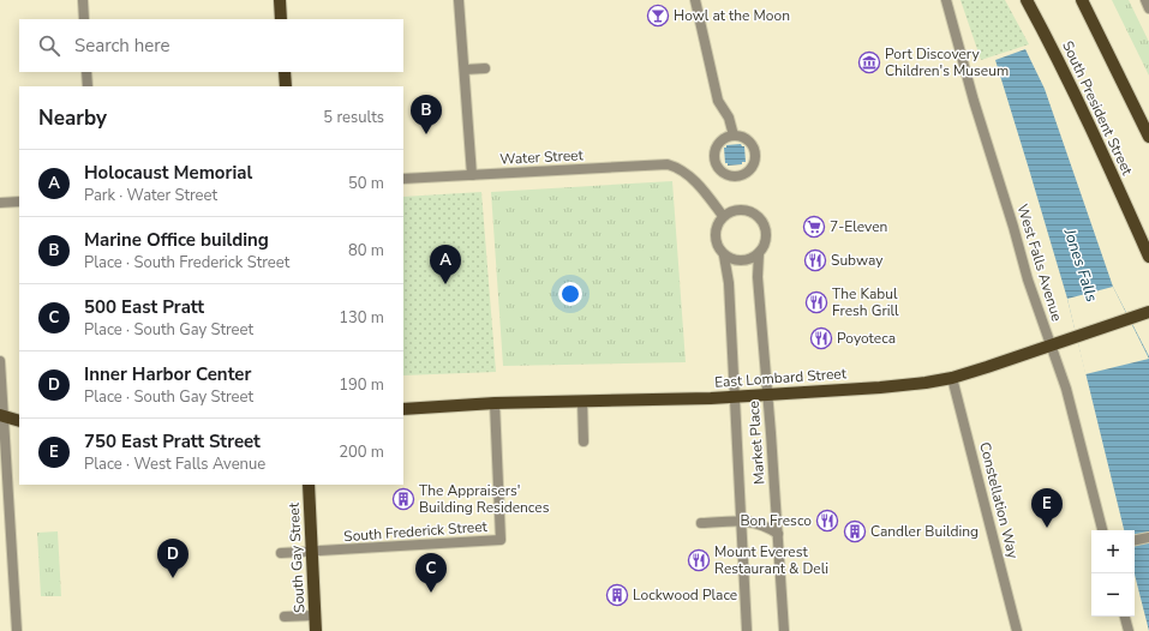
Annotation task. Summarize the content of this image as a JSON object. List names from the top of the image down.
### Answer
{
  "streets": {
    "main road": ["South President Street", "East Lombard Street", "South Gay Street"],
    "street": [
      "Water Street",
      "West Falls Avenue",
      "Market Place",
      "Constellation Way",
      "South Frederick Street"
    ]
  },
  "crossings": [
    ["Water Street", "Market Place"],
    ["West Falls Avenue", "East Lombard Street"],
    ["East Lombard Street", "Market Place"],
    ["East Lombard Street", "Constellation Way"],
    ["East Lombard Street", "South Frederick Street"],
    ["South Frederick Street", "South Gay Street"]
  ],
  "water": ["Jones Falls"],
  "places": {
    "bar": ["Howl at the Moon"],
    "museum": ["Port Discovery Children's Museum"],
    "supermarket": ["7-Eleven"],
    "restaurant": [
      "Subway",
      "The Kabul Fresh Grill",
      "Poyoteca",
      "Bon Fresco",
      "Mount Everest Restaurant & Deli"
    ],
    "building": ["The Appraisers' Building Residences", "Candler Building", "Lockwood Place"]
  },
  "page": {
    "search": "Search here",
    "heading": ["Nearby", "5 results"],
    "pins": [
      "B",
      "A",
      "E",
      "D",
      "C"
    ],
    "list": [
      {
        "mark": "A",
        "name": "Holocaust Memorial",
        "note": "Park · Water Street",
        "value": "50 m"
      },
      {
        "mark": "B",
        "name": "Marine Office building",
        "note": "Place · South Frederick Street",
        "value": "80 m"
      },
      {
        "mark": "C",
        "name": "500 East Pratt",
        "note": "Place · South Gay Street",
        "value": "130 m"
      },
      {
        "mark": "D",
        "name": "Inner Harbor Center",
        "note": "Place · South Gay Street",
        "value": "190 m"
      },
      {
        "mark": "E",
        "name": "750 East Pratt Street",
        "note": "Place · West Falls Avenue",
        "value": "200 m"
      }
    ],
    "map_buttons": ["+", "−"]
  }
}
